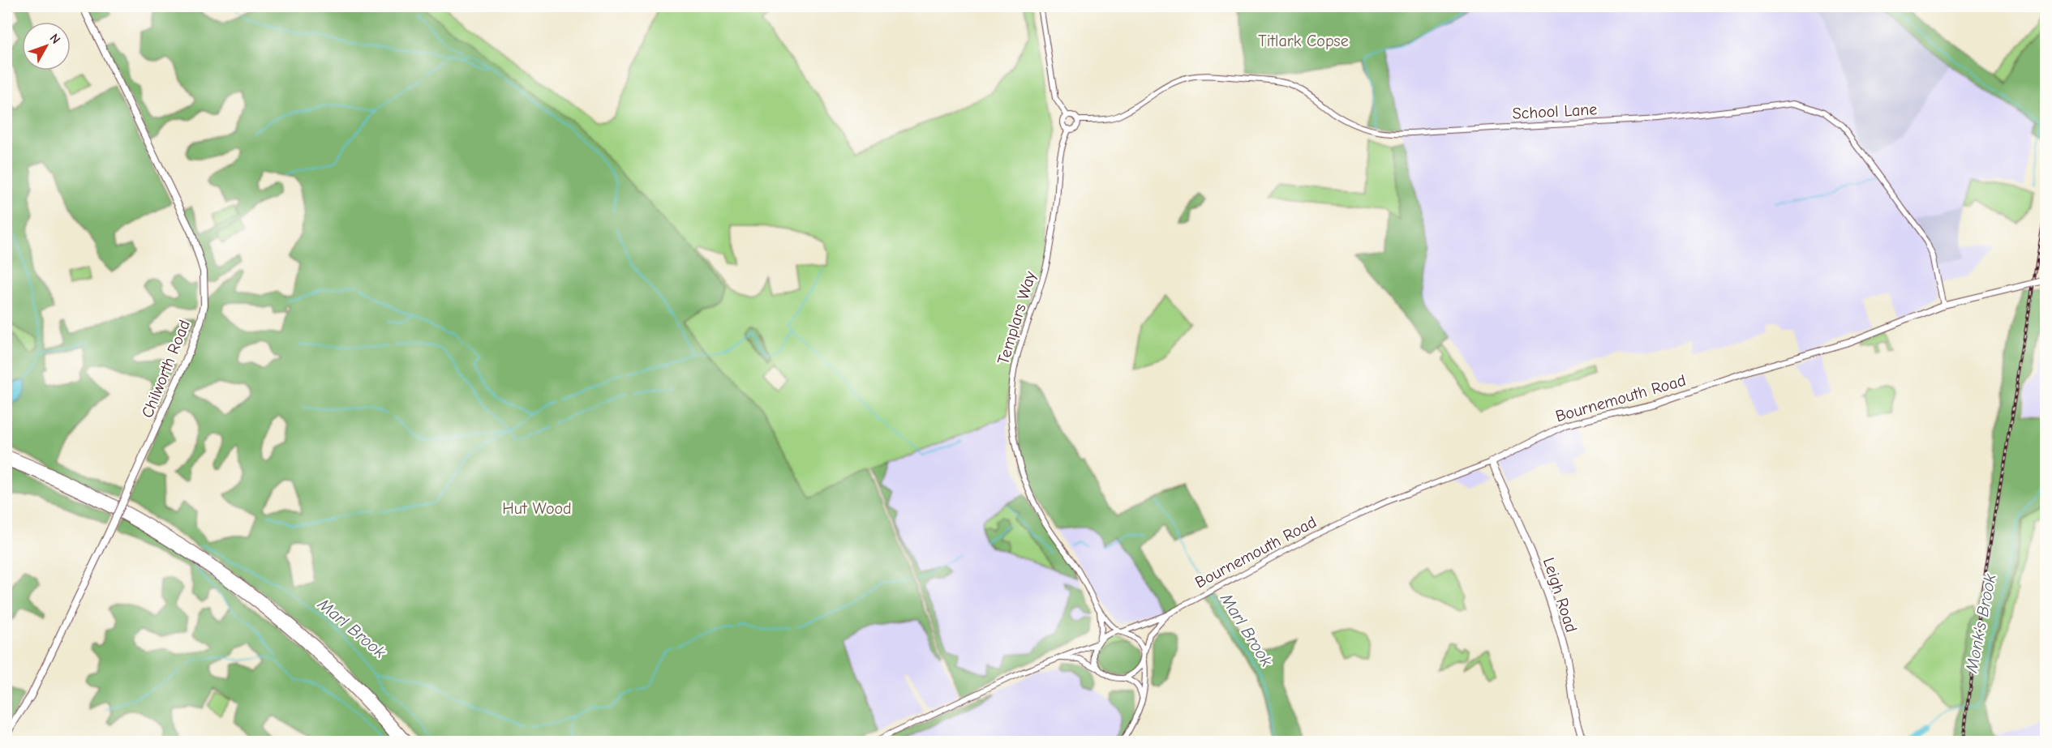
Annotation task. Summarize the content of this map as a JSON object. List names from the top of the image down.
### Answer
{
  "streets": {
    "main road": ["Chilworth Road", "Bournemouth Road", "Leigh Road"],
    "street": ["School Lane", "Templars Way"]
  },
  "crossings": [
    ["School Lane", "Templars Way"],
    ["School Lane", "Bournemouth Road"],
    ["Templars Way", "Bournemouth Road"],
    ["Bournemouth Road", "Leigh Road"]
  ],
  "water": ["Monk's Brook", "Marl Brook"],
  "parks": ["Titlark Copse", "Hut Wood"],
  "north": "top right"
}
